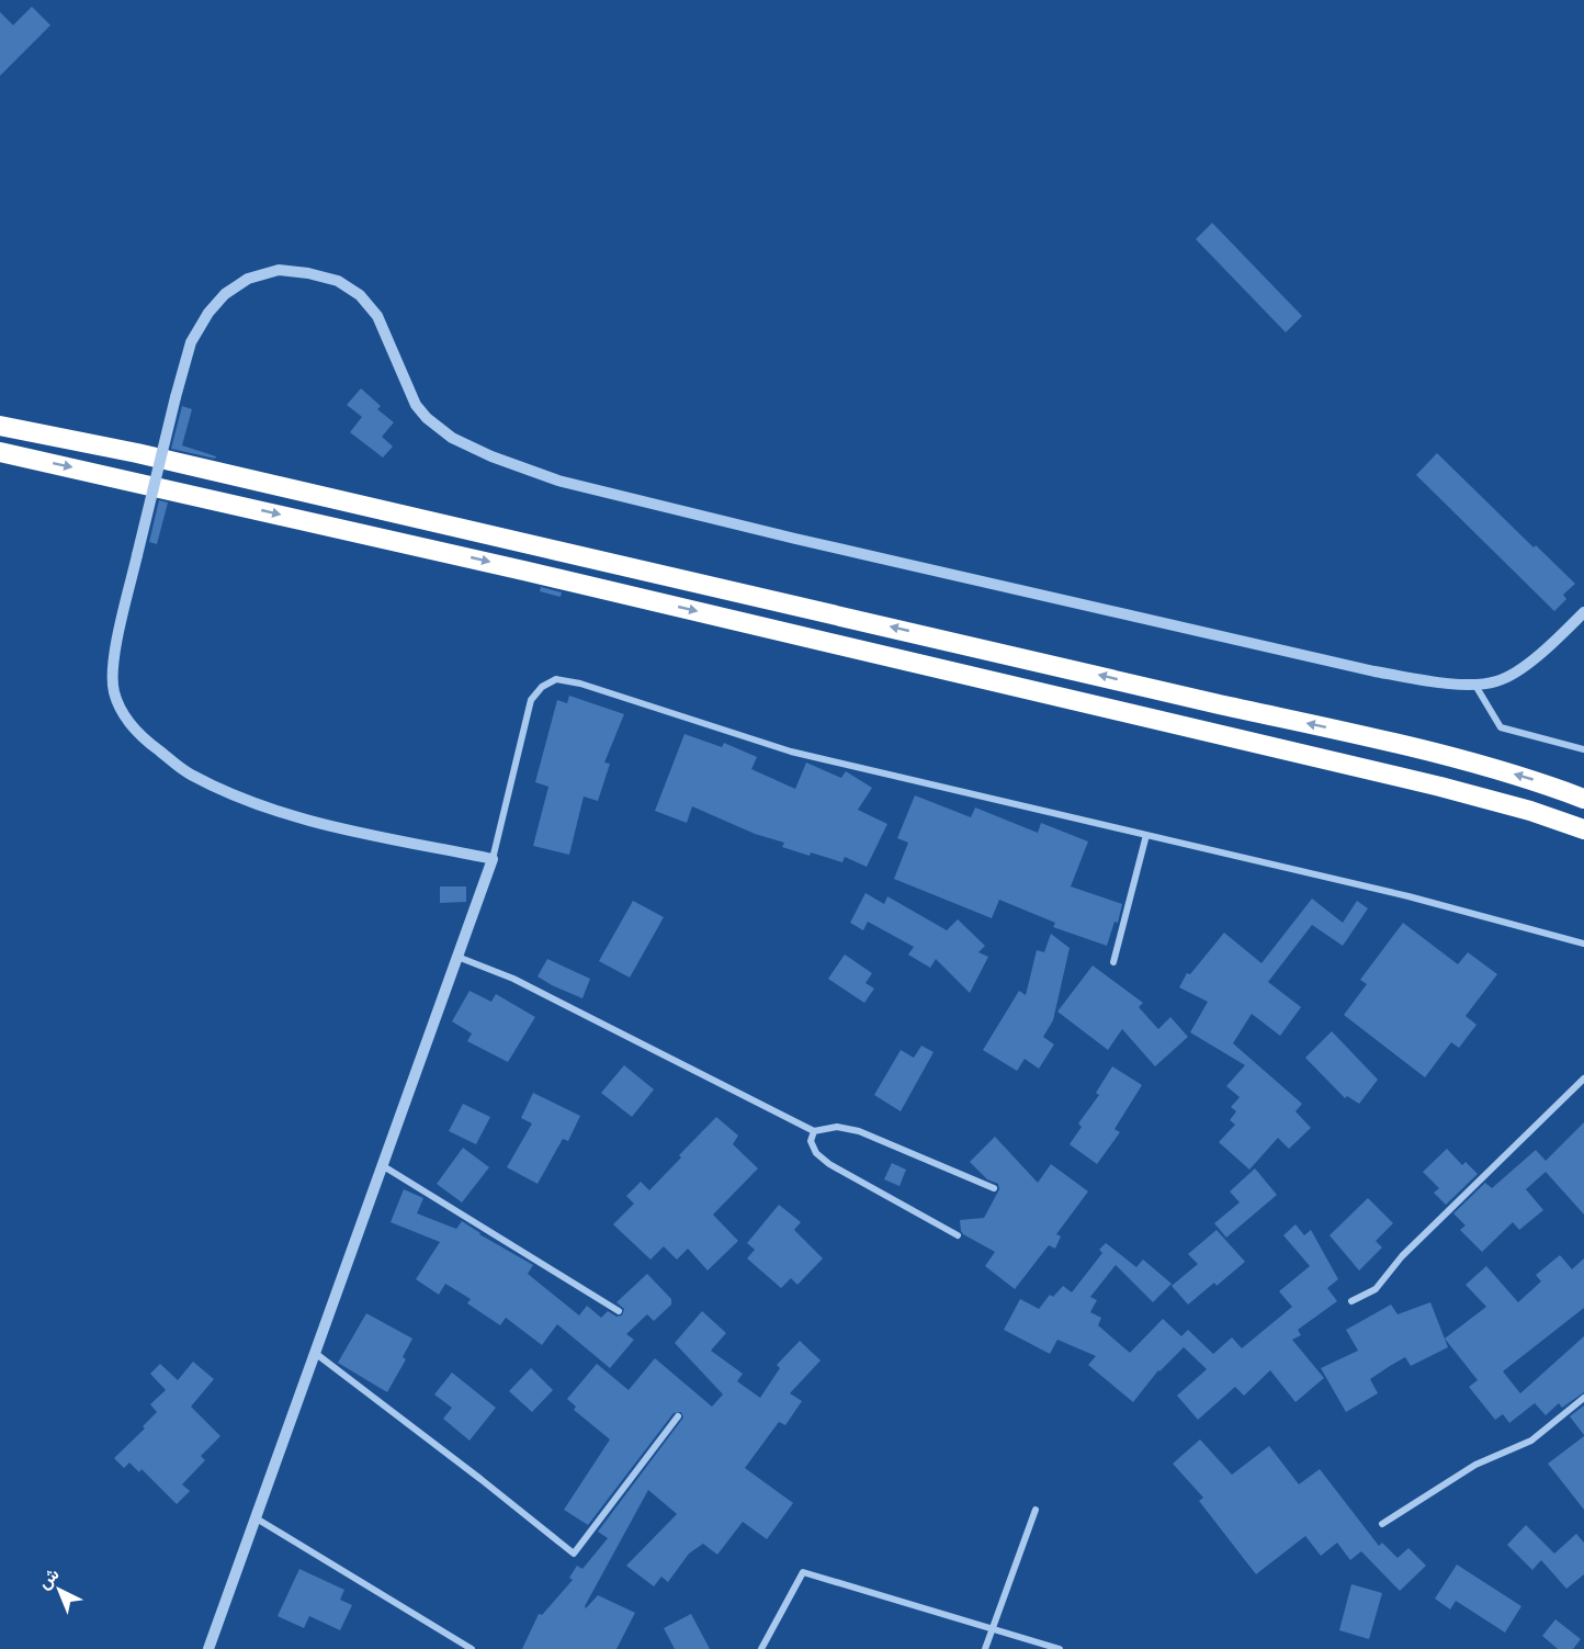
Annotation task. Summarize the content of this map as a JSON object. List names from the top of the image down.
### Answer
{
  "north": "top left"
}
